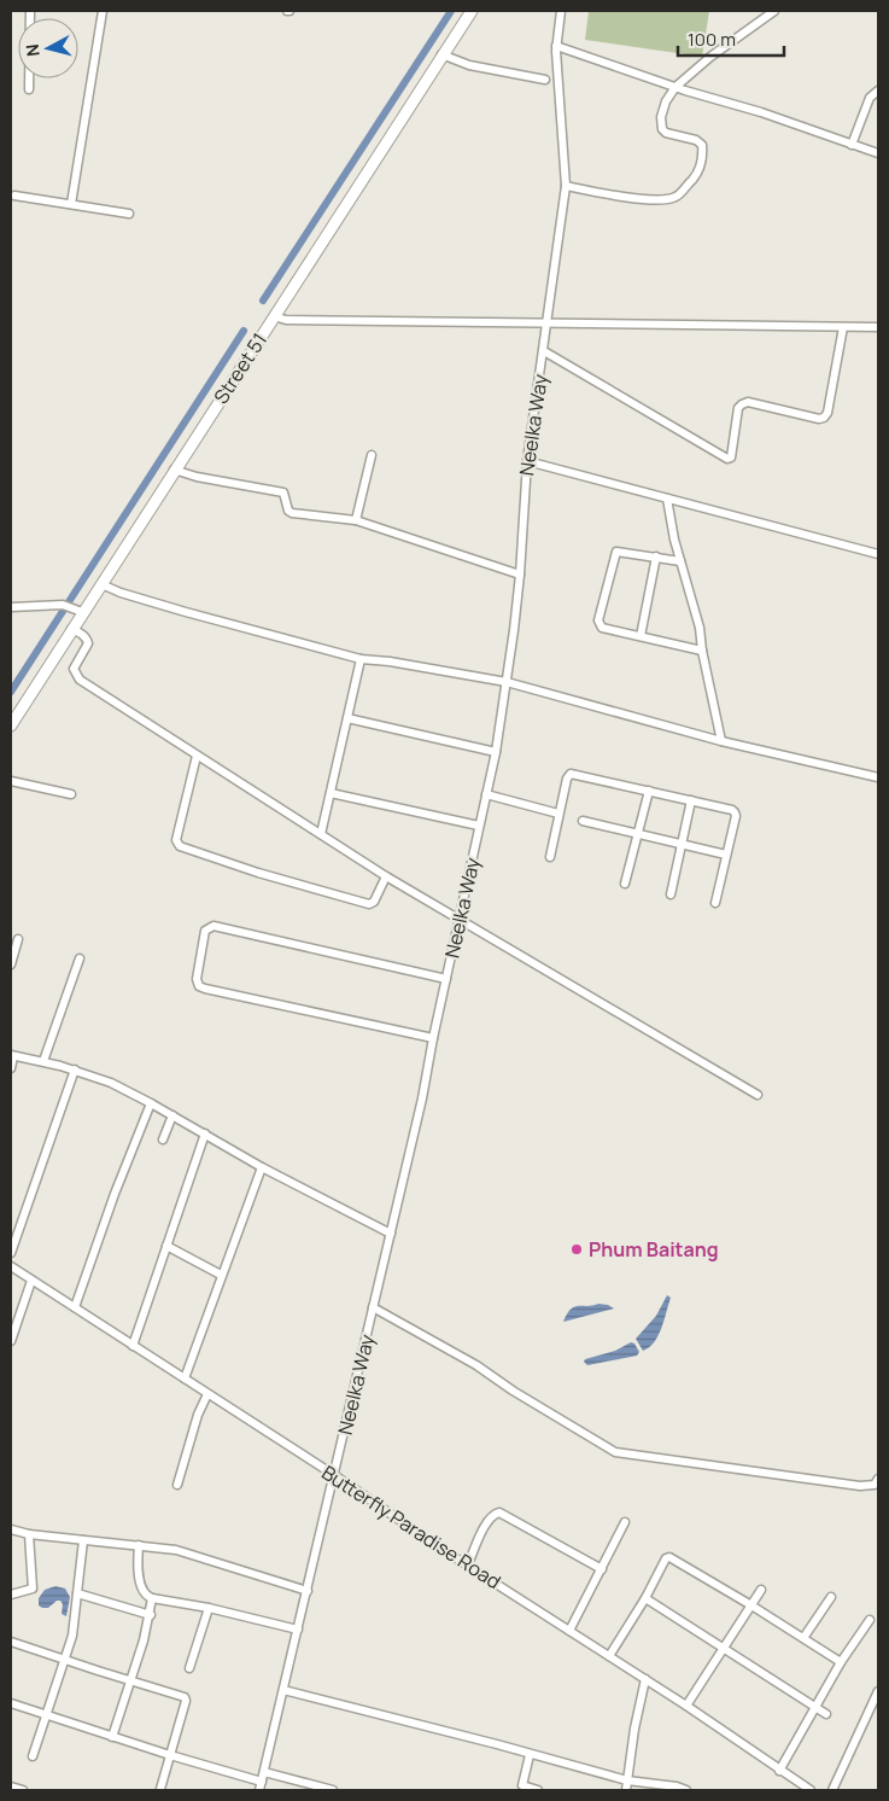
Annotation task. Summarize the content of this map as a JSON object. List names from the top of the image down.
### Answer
{
  "streets": {
    "main road": ["Street 51"],
    "street": ["Neelka Way", "Butterfly Paradise Road"]
  },
  "crossings": [
    ["Neelka Way", "Butterfly Paradise Road"]
  ],
  "places": ["Phum Baitang"],
  "scale_bar": "100 m",
  "north": "left"
}
